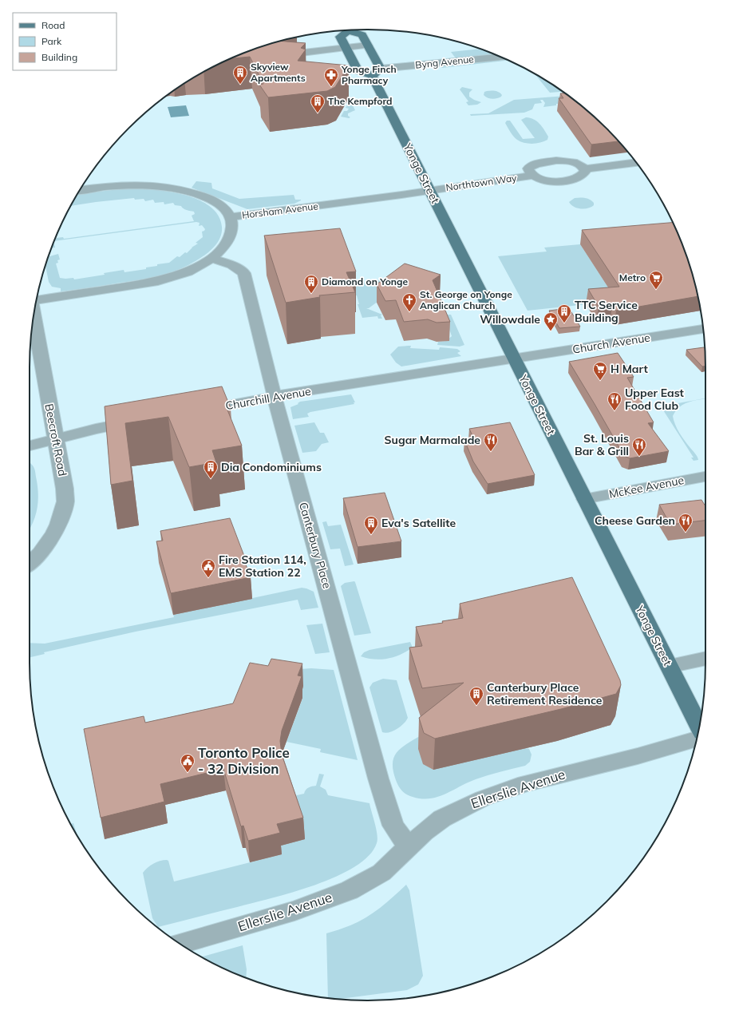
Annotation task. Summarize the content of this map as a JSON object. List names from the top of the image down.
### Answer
{
  "streets": {
    "main road": ["Yonge Street"],
    "street": [
      "Byng Avenue",
      "Northtown Way",
      "Horsham Avenue",
      "Church Avenue",
      "Churchill Avenue",
      "Beecroft Road",
      "McKee Avenue",
      "Canterbury Place",
      "Ellerslie Avenue"
    ]
  },
  "crossings": [
    ["Byng Avenue", "Yonge Street"],
    ["Yonge Street", "Northtown Way"],
    ["Yonge Street", "Horsham Avenue"],
    ["Yonge Street", "Church Avenue"],
    ["Yonge Street", "Churchill Avenue"],
    ["Yonge Street", "McKee Avenue"],
    ["Northtown Way", "Horsham Avenue"],
    ["Horsham Avenue", "Canterbury Place"],
    ["Church Avenue", "Churchill Avenue"],
    ["Churchill Avenue", "Canterbury Place"],
    ["Canterbury Place", "Ellerslie Avenue"]
  ],
  "places": {
    "building": [
      "Skyview Apartments",
      "The Kempford",
      "Diamond on Yonge",
      "TTC Service Building",
      "Dia Condominiums",
      "Eva's Satellite",
      "Canterbury Place Retirement Residence"
    ],
    "pharmacy": ["Yonge Finch Pharmacy"],
    "supermarket": ["Metro", "H Mart"],
    "church": ["St. George on Yonge Anglican Church"],
    "place": ["Willowdale"],
    "restaurant": [
      "Upper East Food Club",
      "Sugar Marmalade",
      "St. Louis Bar & Grill",
      "Cheese Garden"
    ],
    "public building": ["Fire Station 114, EMS Station 22", "Toronto Police - 32 Division"]
  },
  "legend": ["Road", "Park", "Building"]
}
